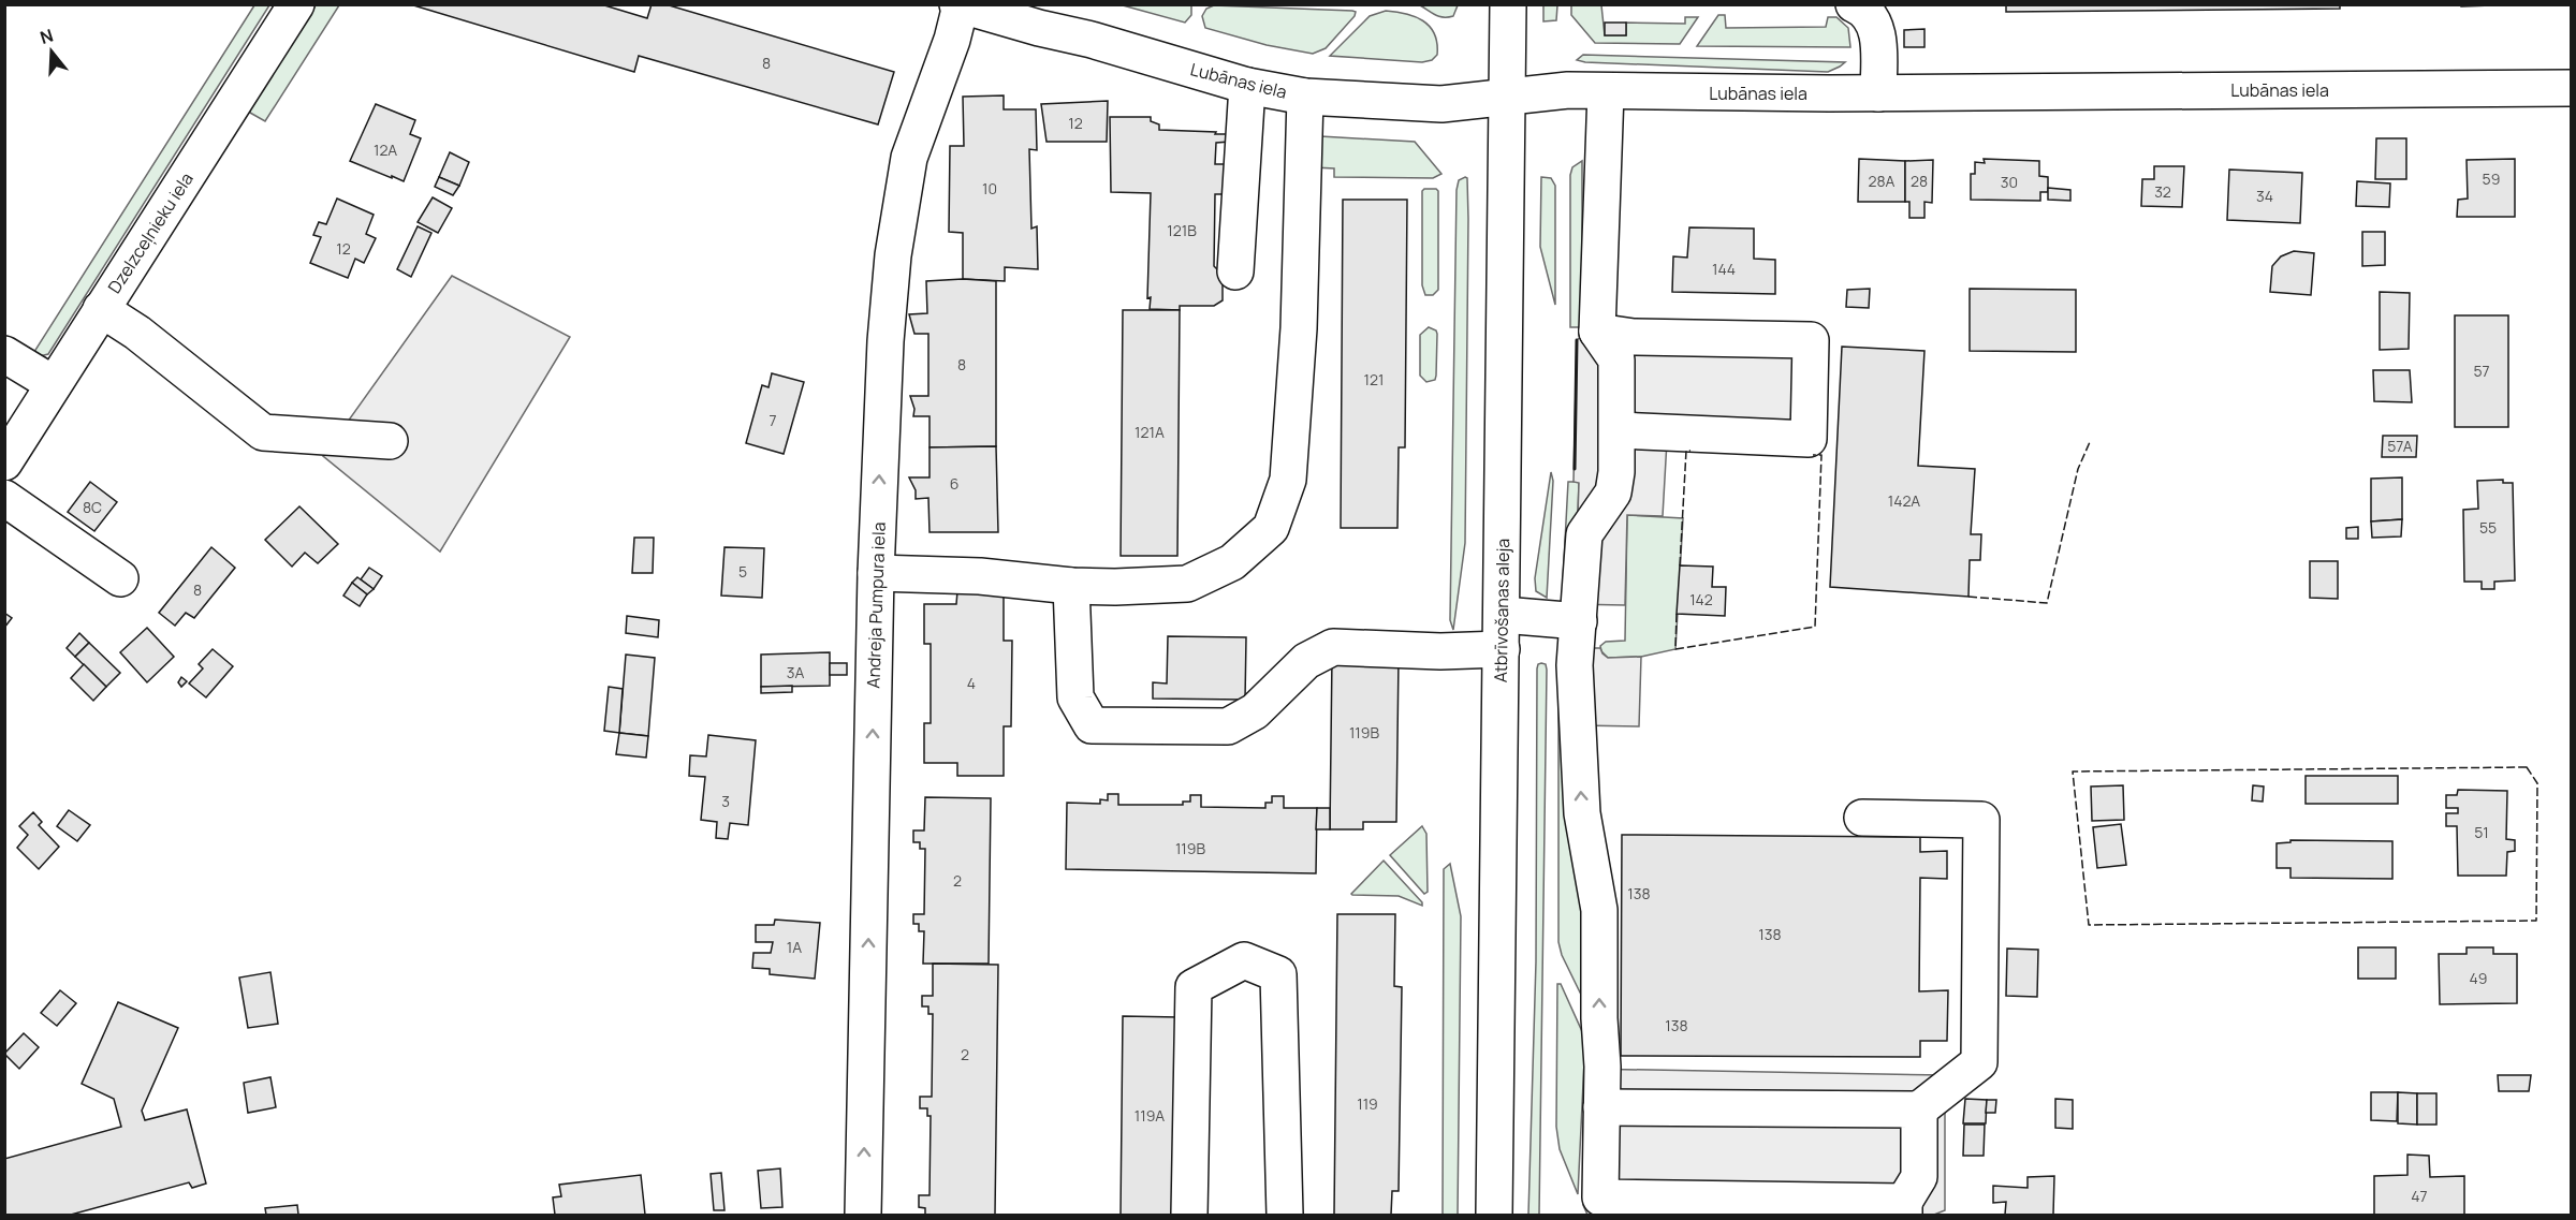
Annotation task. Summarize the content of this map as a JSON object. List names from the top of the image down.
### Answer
{
  "streets": {
    "street": [
      "Lubānas iela",
      "Dzelzceļnieku iela",
      "Andreja Pumpura iela",
      "Atbrīvošanas aleja"
    ]
  },
  "crossings": [
    ["Lubānas iela", "Andreja Pumpura iela"],
    ["Lubānas iela", "Atbrīvošanas aleja"]
  ],
  "one_way": ["Andreja Pumpura iela"],
  "house_numbers": [
    "8",
    "12",
    "12A",
    "59",
    "28A",
    "28",
    "30",
    "10",
    "32",
    "34",
    "121B",
    "12",
    "144",
    "8",
    "57",
    "121",
    "7",
    "121A",
    "57A",
    "6",
    "142A",
    "8C",
    "55",
    "5",
    "8",
    "142",
    "3A",
    "4",
    "119B",
    "3",
    "51",
    "119B",
    "2",
    "138",
    "138",
    "1A",
    "49",
    "138",
    "2",
    "119",
    "119A",
    "47"
  ],
  "north": "top"
}
